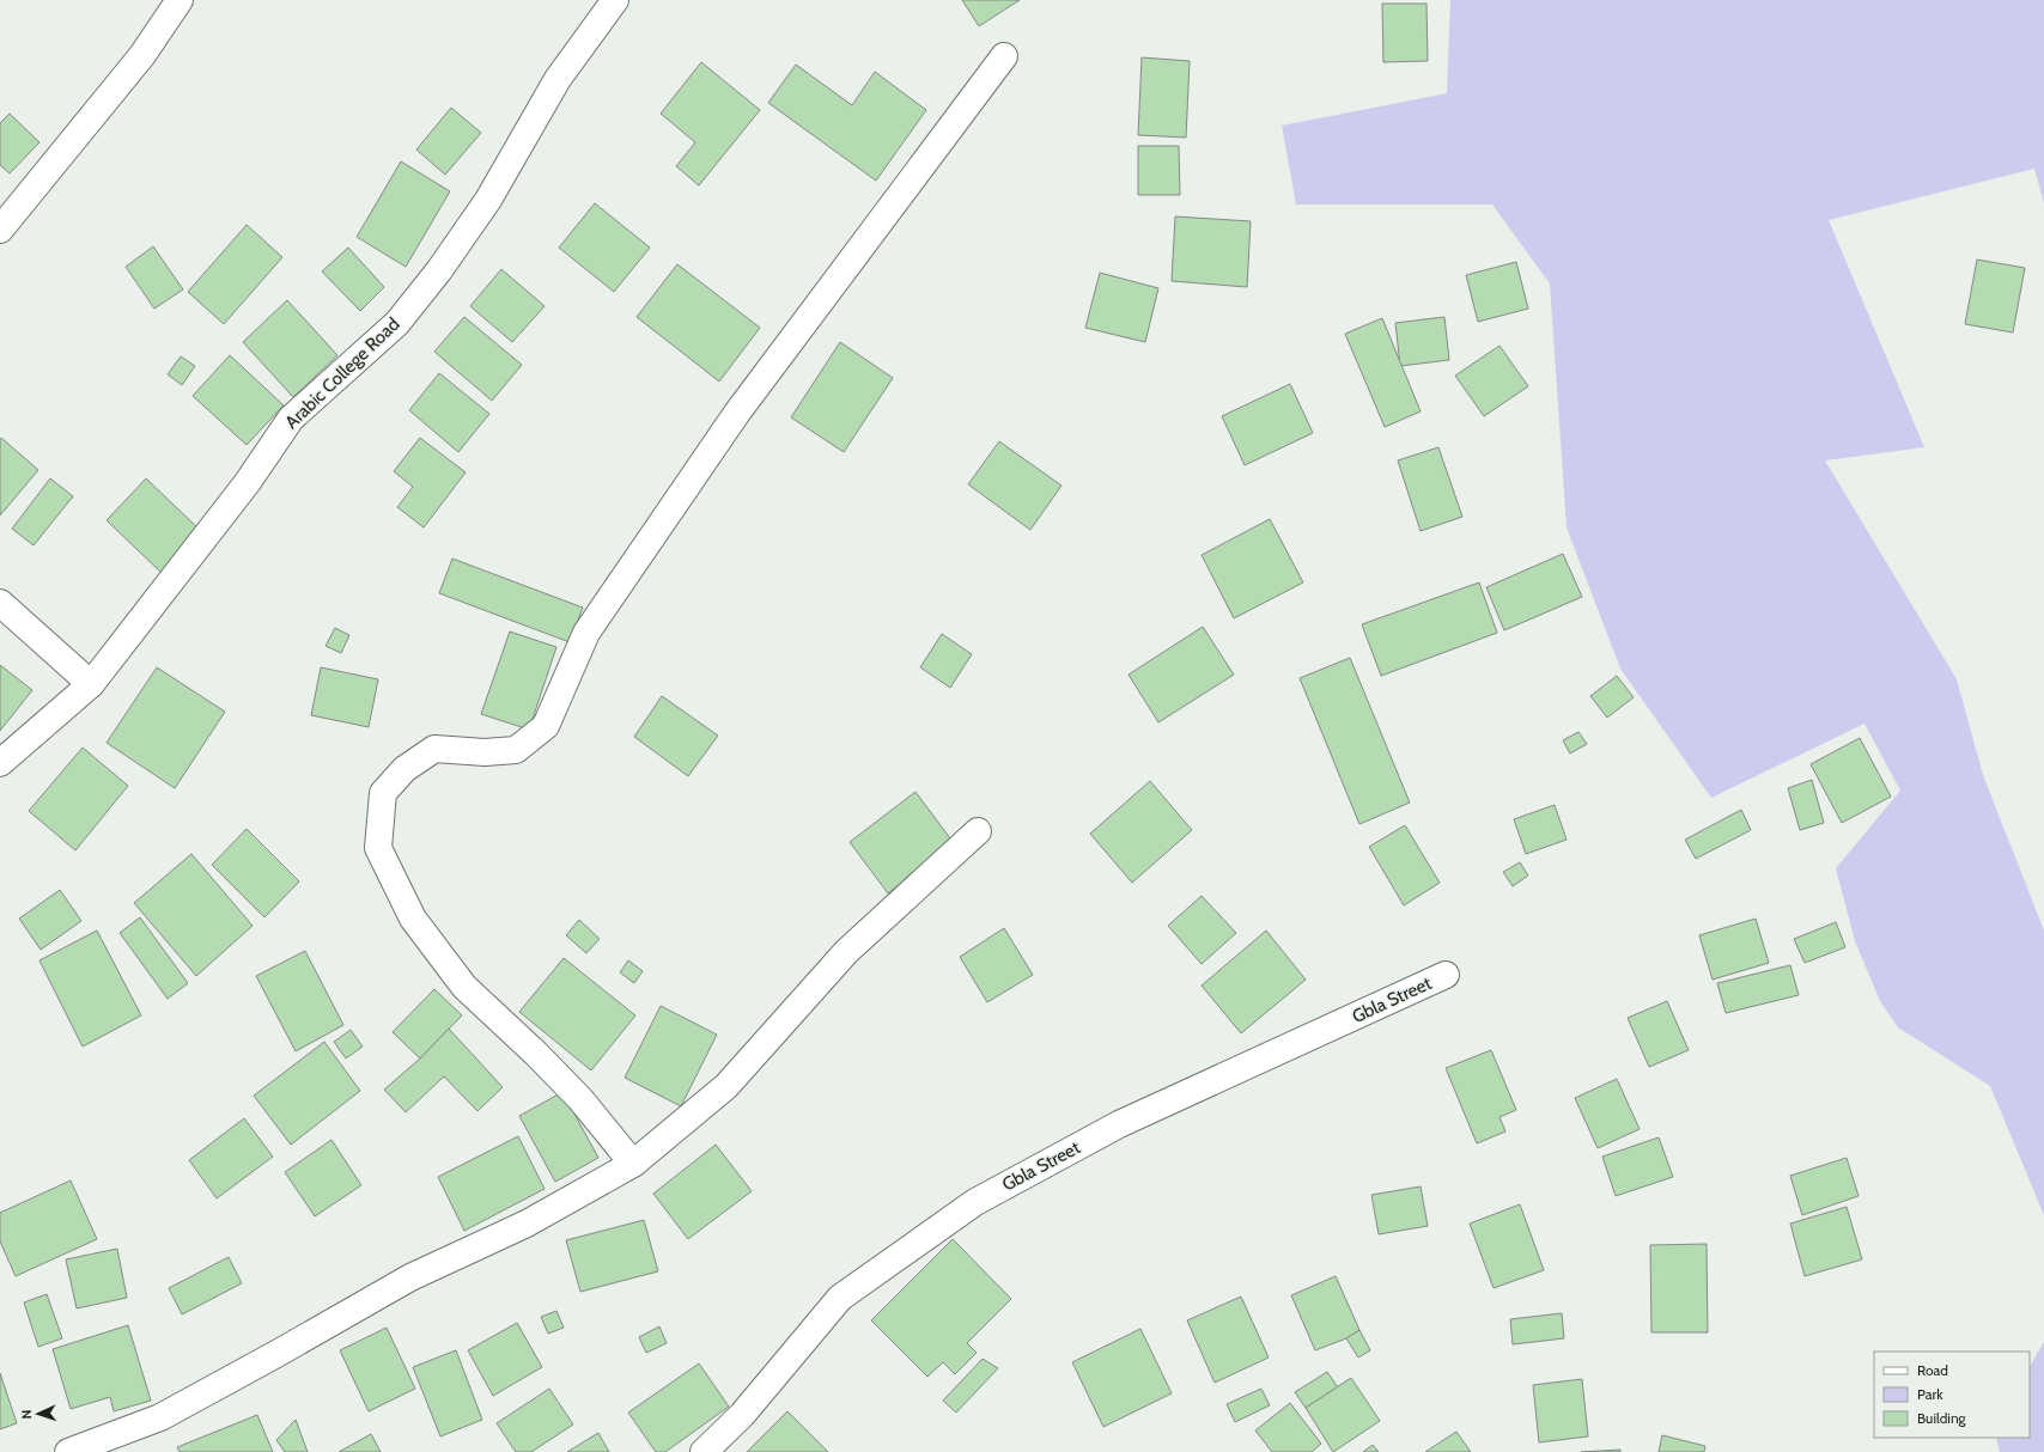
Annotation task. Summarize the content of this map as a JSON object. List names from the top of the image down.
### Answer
{
  "streets": {
    "street": ["Arabic College Road", "Gbla Street"]
  },
  "legend": ["Road", "Park", "Building"],
  "north": "left"
}
